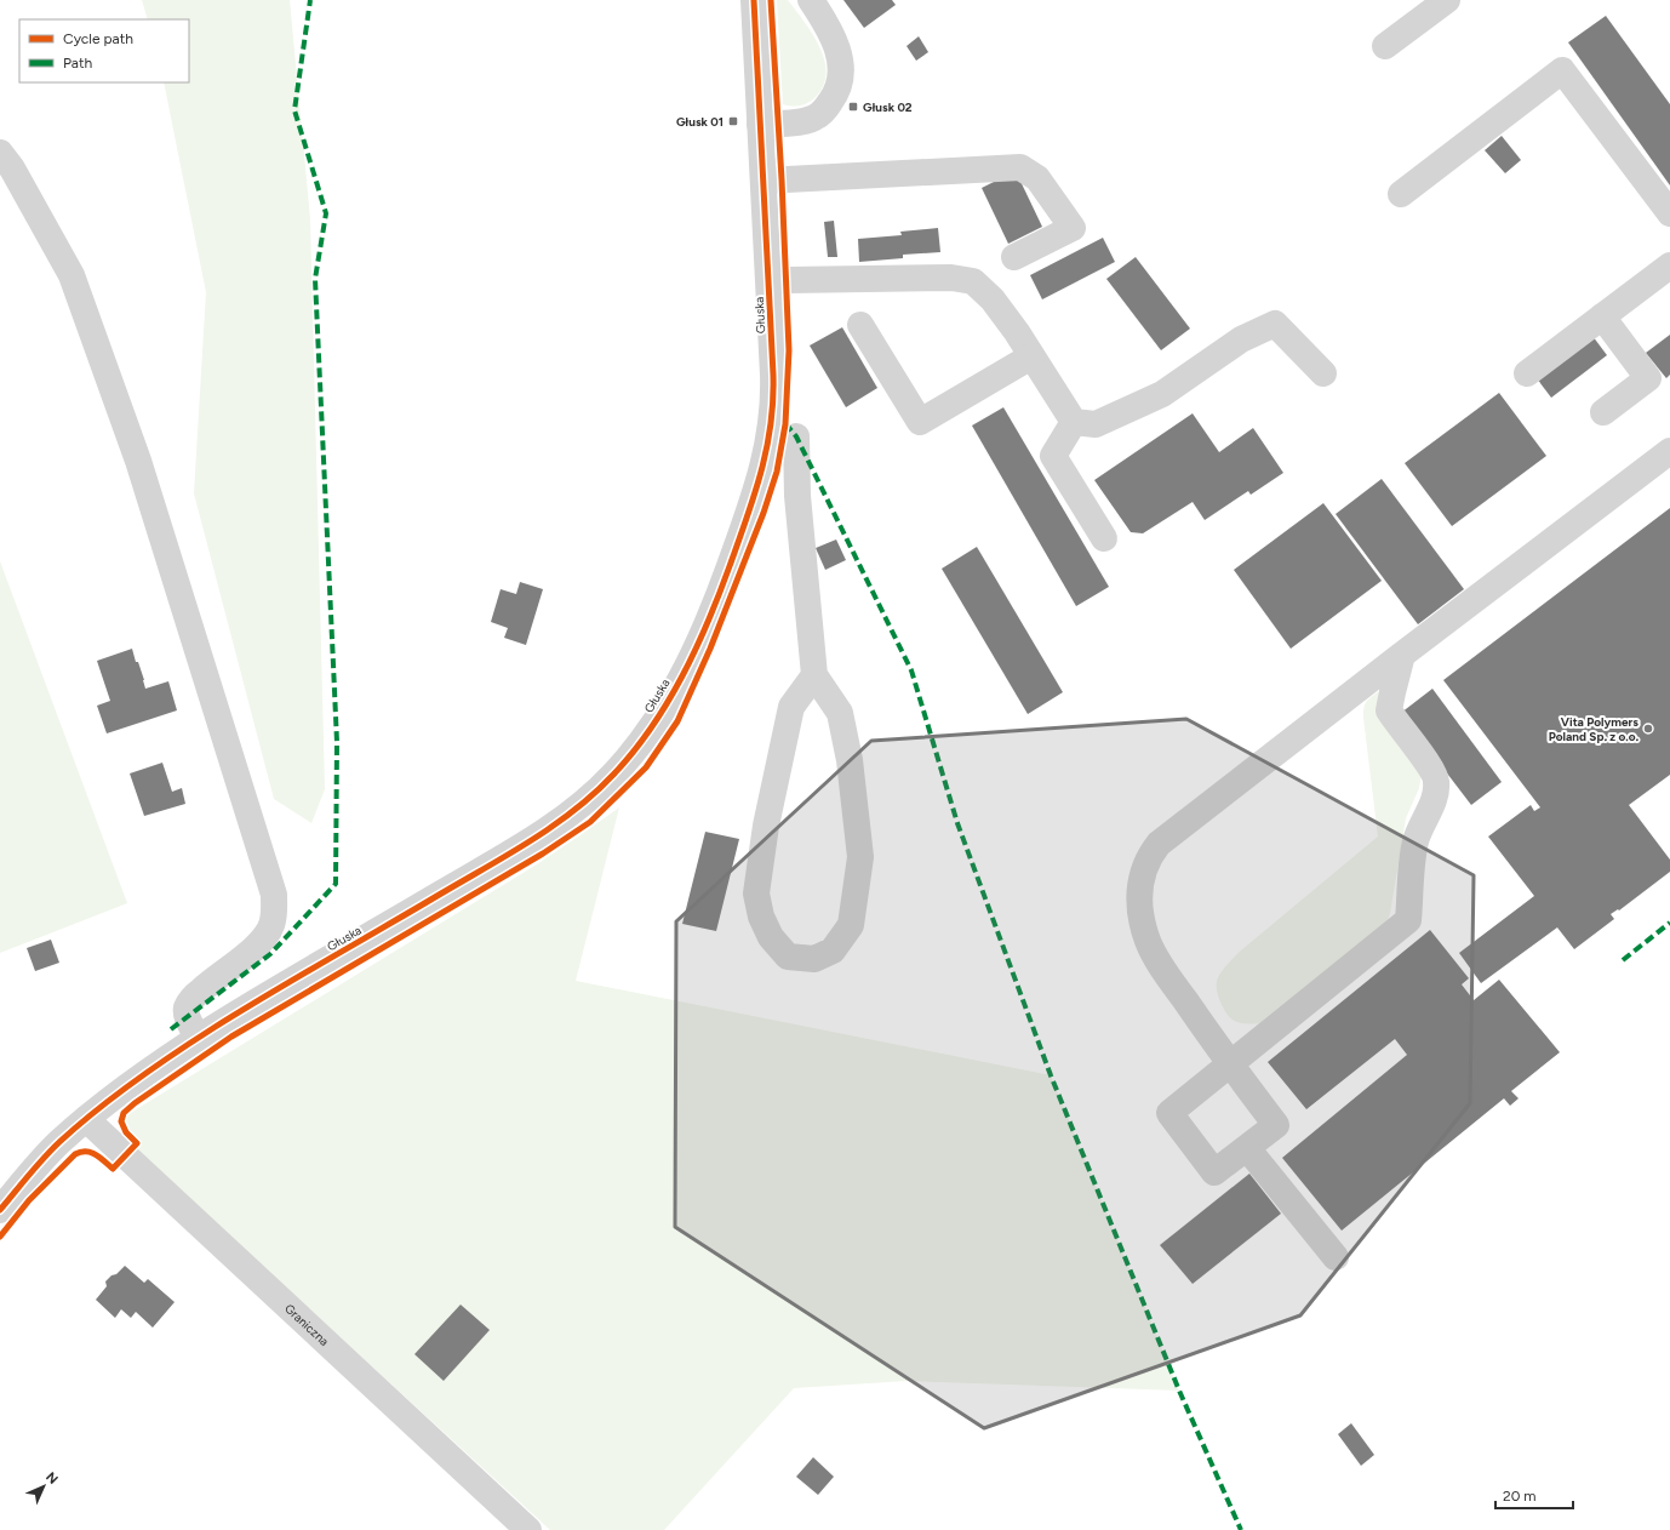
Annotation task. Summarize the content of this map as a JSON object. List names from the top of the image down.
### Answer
{
  "streets": {
    "street": ["Głuska", "Graniczna"]
  },
  "crossings": [
    ["Głuska", "Graniczna"]
  ],
  "places": {
    "transit": ["Głusk 02", "Głusk 01"],
    "other": ["Vita Polymers Poland Sp. z o.o."]
  },
  "legend": ["Cycle path", "Path"],
  "scale_bar": "20 m",
  "north": "top right"
}
